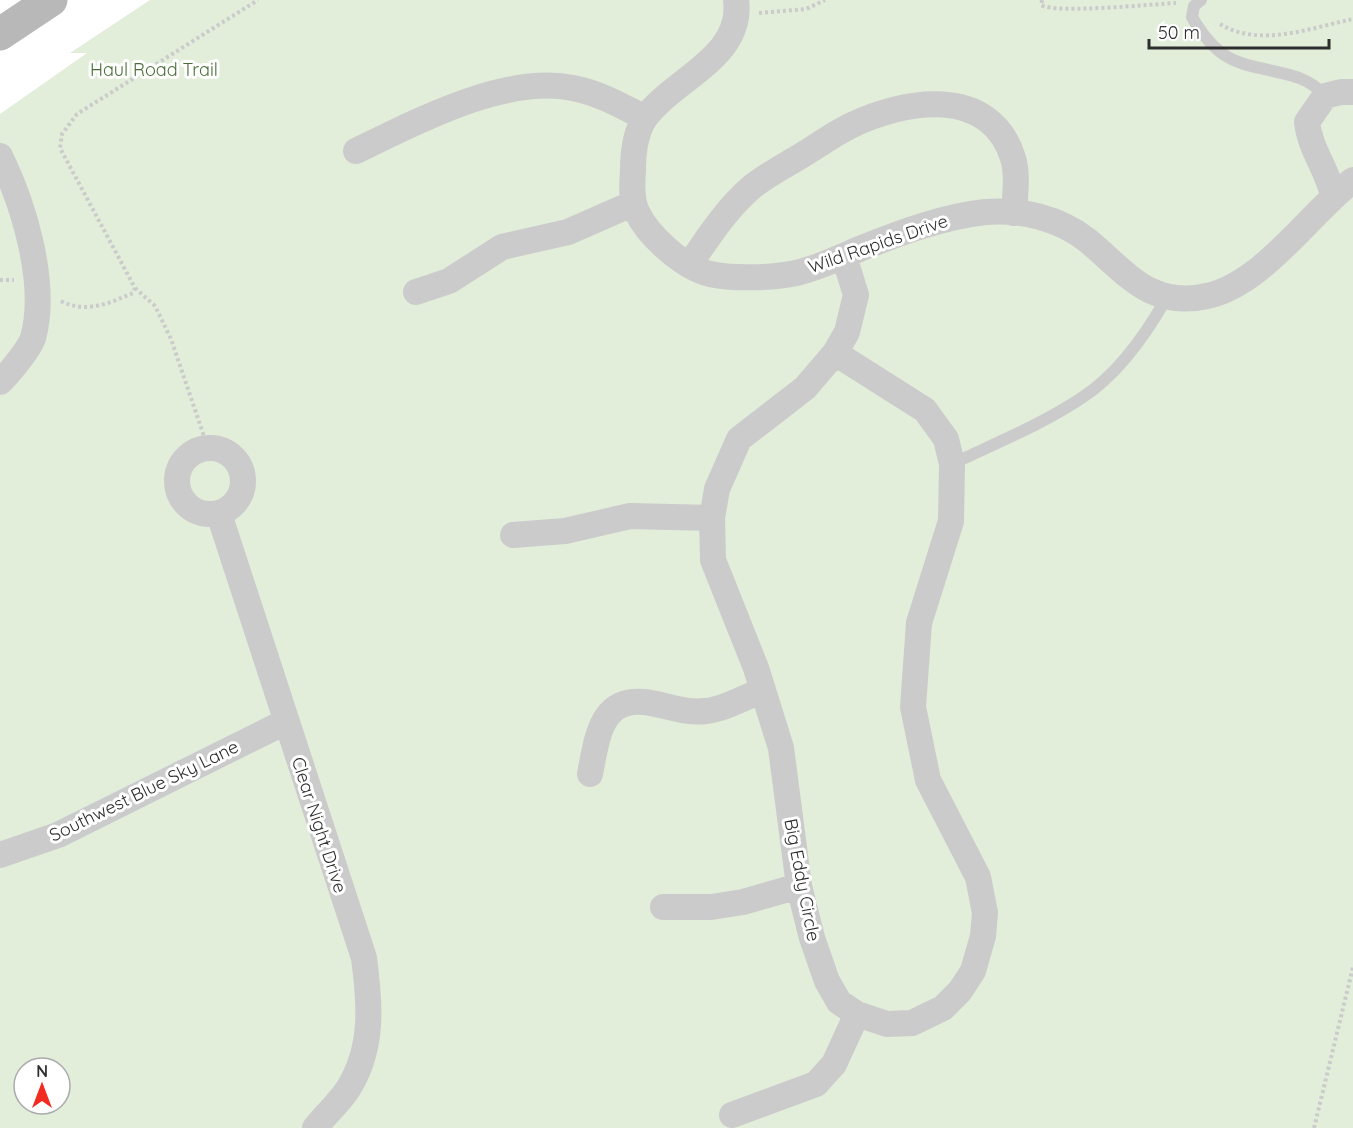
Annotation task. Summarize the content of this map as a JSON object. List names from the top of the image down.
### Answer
{
  "streets": {
    "street": [
      "Wild Rapids Drive",
      "Southwest Blue Sky Lane",
      "Clear Night Drive",
      "Big Eddy Circle"
    ]
  },
  "crossings": [
    ["Wild Rapids Drive", "Big Eddy Circle"],
    ["Southwest Blue Sky Lane", "Clear Night Drive"]
  ],
  "parks": ["Haul Road Trail"],
  "scale_bar": "50 m",
  "north": "top"
}
